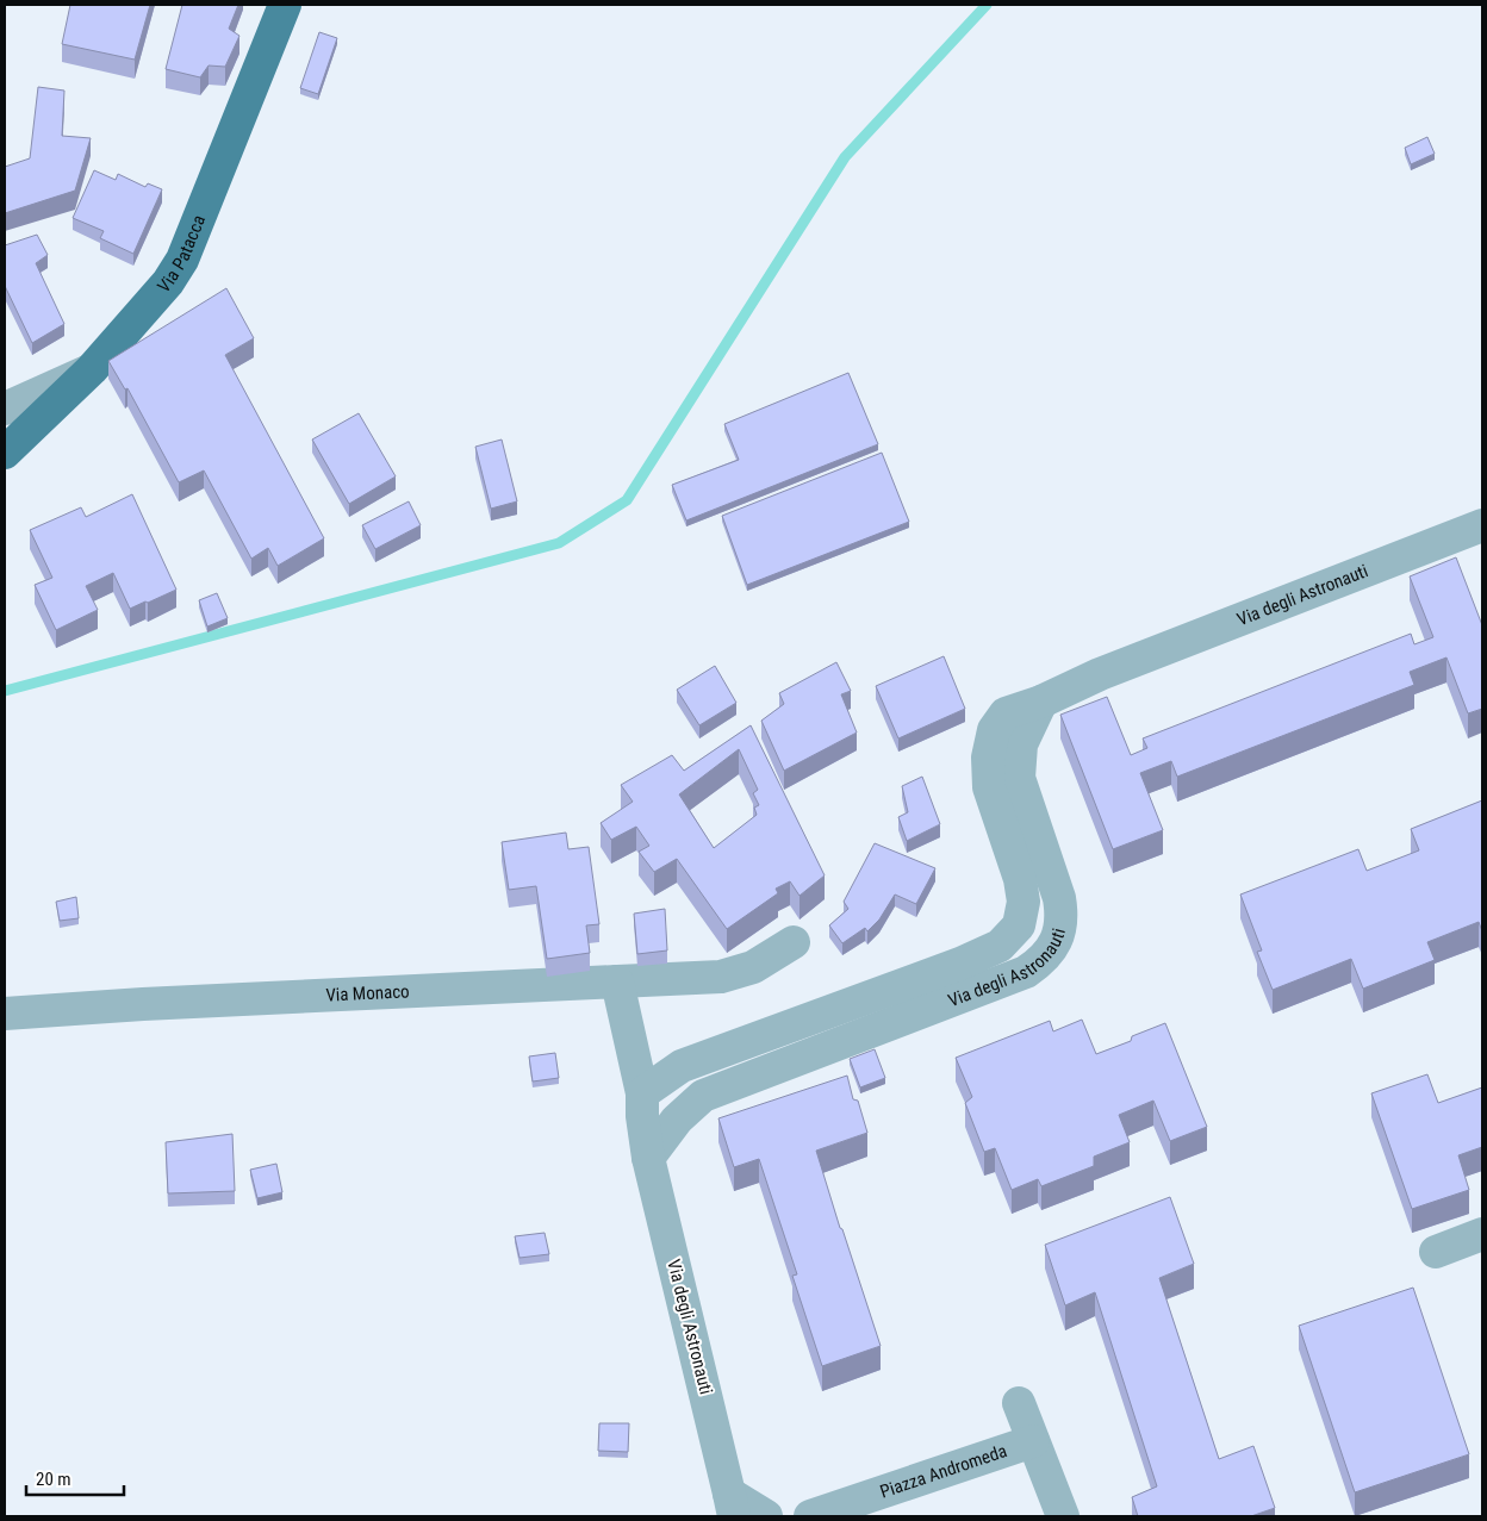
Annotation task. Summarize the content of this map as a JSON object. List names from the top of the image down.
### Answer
{
  "streets": {
    "main road": ["Via Patacca"],
    "street": ["Via degli Astronauti", "Via Monaco", "Piazza Andromeda"]
  },
  "scale_bar": "20 m"
}
